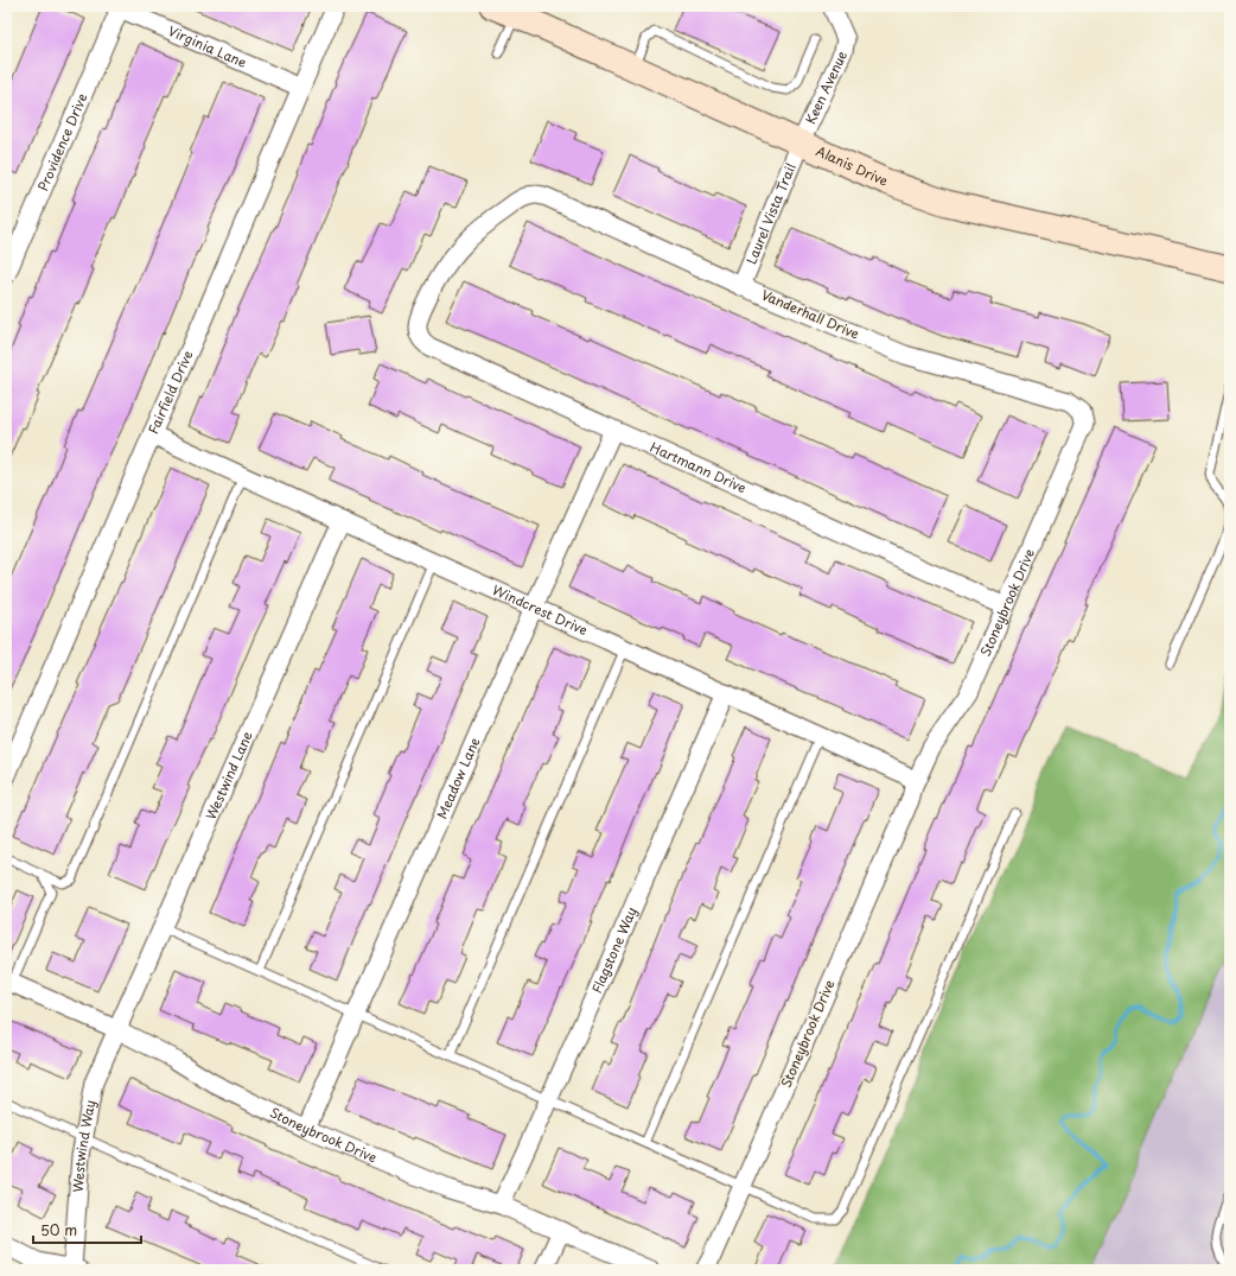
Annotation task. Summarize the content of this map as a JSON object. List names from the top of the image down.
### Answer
{
  "streets": {
    "main road": ["Alanis Drive"],
    "street": [
      "Virginia Lane",
      "Keen Avenue",
      "Providence Drive",
      "Laurel Vista Trail",
      "Vanderhall Drive",
      "Fairfield Drive",
      "Hartmann Drive",
      "Stoneybrook Drive",
      "Windcrest Drive",
      "Westwind Lane",
      "Meadow Lane",
      "Flagstone Way",
      "Westwind Way"
    ]
  },
  "crossings": [
    ["Virginia Lane", "Providence Drive"],
    ["Virginia Lane", "Fairfield Drive"],
    ["Keen Avenue", "Alanis Drive"],
    ["Keen Avenue", "Laurel Vista Trail"],
    ["Alanis Drive", "Laurel Vista Trail"],
    ["Laurel Vista Trail", "Vanderhall Drive"],
    ["Vanderhall Drive", "Hartmann Drive"],
    ["Vanderhall Drive", "Stoneybrook Drive"],
    ["Fairfield Drive", "Windcrest Drive"],
    ["Hartmann Drive", "Stoneybrook Drive"],
    ["Hartmann Drive", "Meadow Lane"],
    ["Stoneybrook Drive", "Windcrest Drive"],
    ["Stoneybrook Drive", "Westwind Lane"],
    ["Stoneybrook Drive", "Meadow Lane"],
    ["Stoneybrook Drive", "Flagstone Way"],
    ["Stoneybrook Drive", "Westwind Way"],
    ["Windcrest Drive", "Westwind Lane"],
    ["Windcrest Drive", "Meadow Lane"],
    ["Windcrest Drive", "Flagstone Way"],
    ["Westwind Lane", "Westwind Way"]
  ],
  "scale_bar": "50 m"
}
